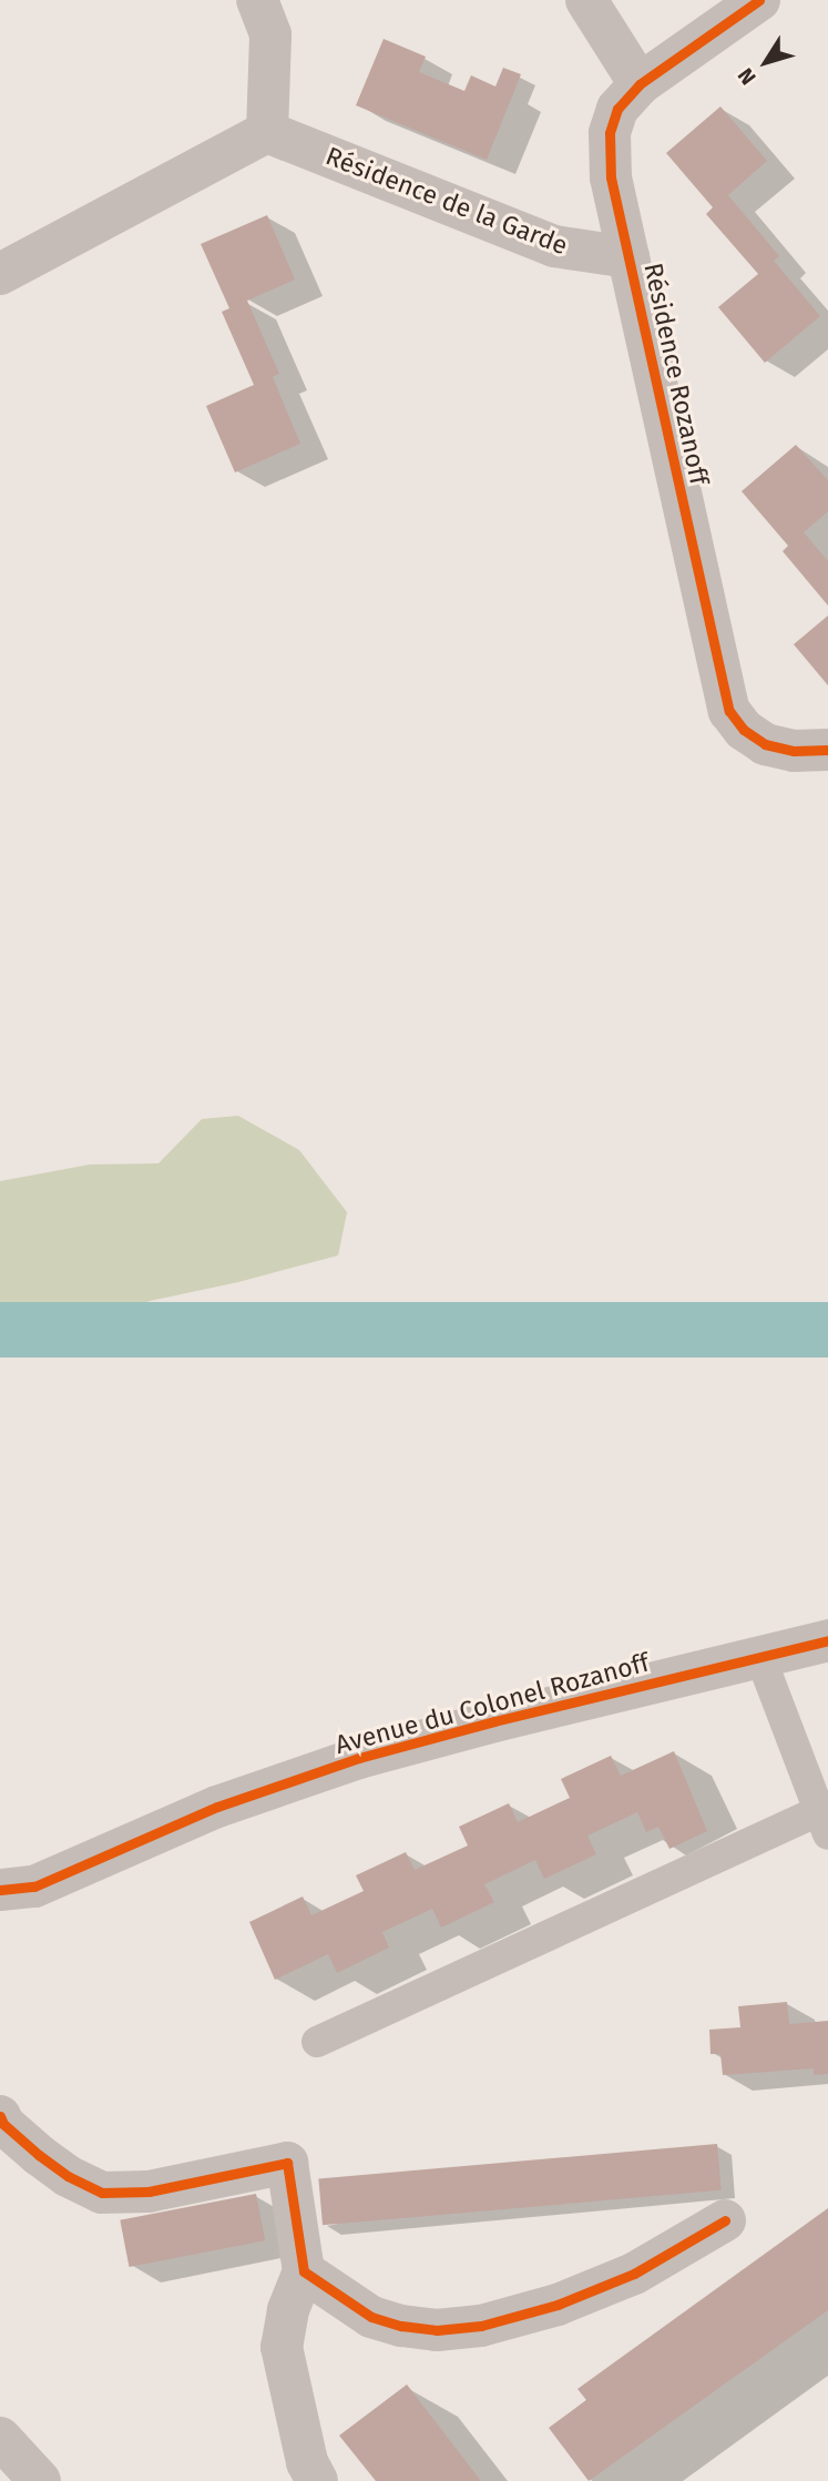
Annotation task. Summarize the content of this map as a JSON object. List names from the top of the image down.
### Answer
{
  "streets": {
    "street": ["Résidence de la Garde", "Résidence Rozanoff", "Avenue du Colonel Rozanoff"]
  },
  "crossings": [
    ["Résidence de la Garde", "Résidence Rozanoff"]
  ],
  "north": "bottom left"
}
